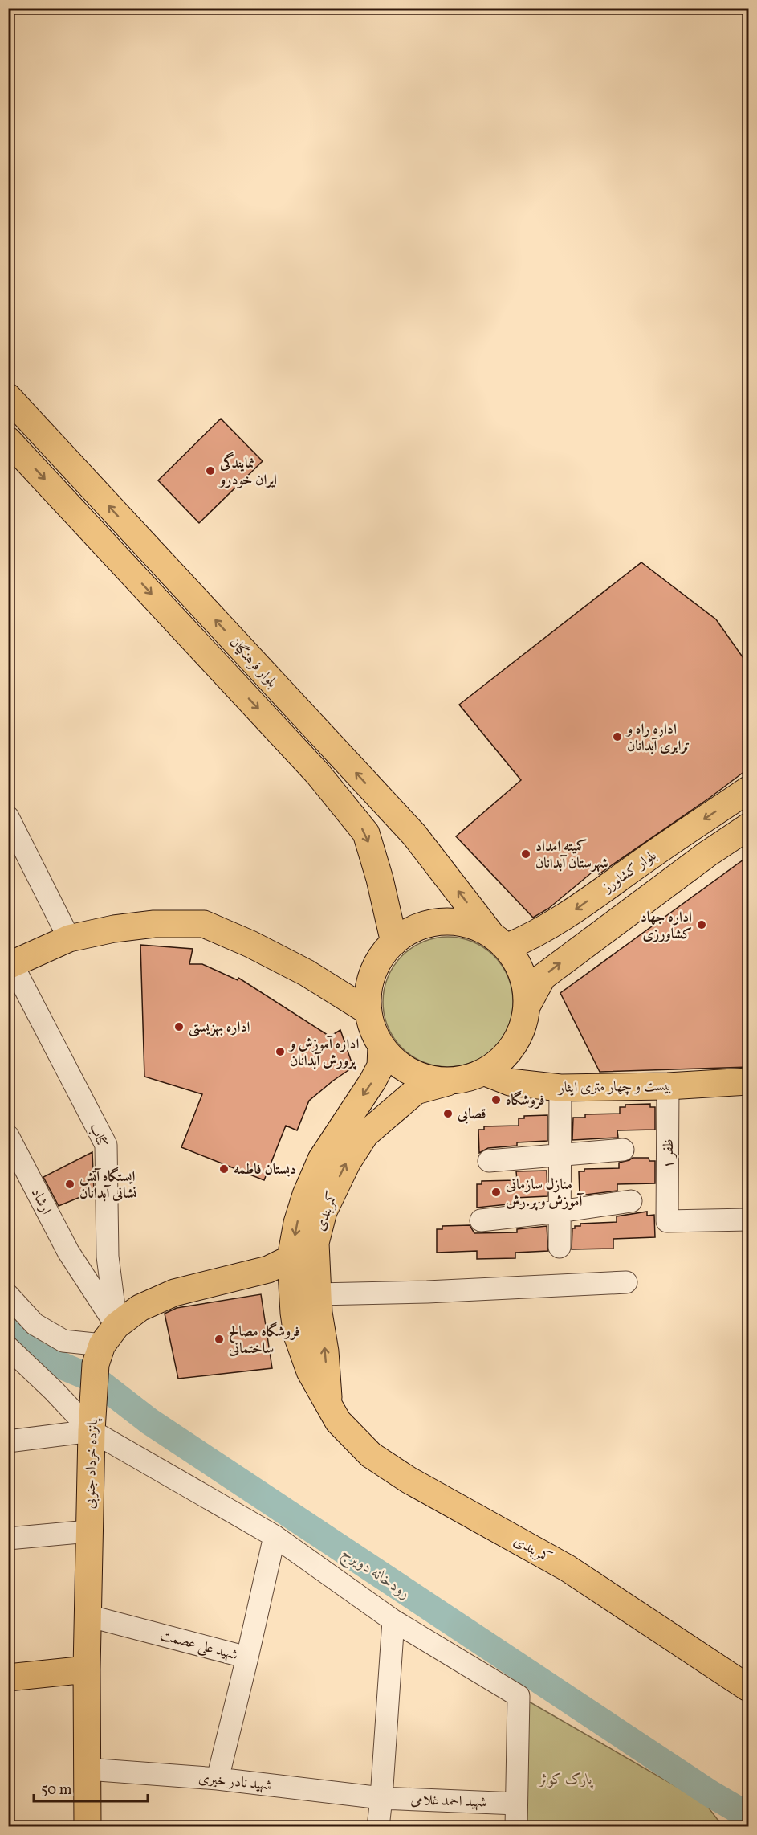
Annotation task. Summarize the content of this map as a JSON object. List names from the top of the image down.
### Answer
{
  "streets": {
    "main road": [
      "بلوار فرهنگیان",
      "بلوار کشاورز",
      "بیست و چهار متری ایثار",
      "کمربندی",
      "پانزده خرداد جنوبی"
    ],
    "street": [
      "کتاب",
      "ظفر ۱",
      "ارشاد",
      "شهید علی عصمت",
      "شهید نادر خیری",
      "شهید احمد غلامی"
    ]
  },
  "crossings": [
    ["بلوار فرهنگیان", "بلوار کشاورز"],
    ["بلوار فرهنگیان", "بیست و چهار متری ایثار"],
    ["بلوار فرهنگیان", "کمربندی"],
    ["بلوار کشاورز", "بیست و چهار متری ایثار"],
    ["بلوار کشاورز", "کمربندی"],
    ["بیست و چهار متری ایثار", "ظفر ۱"],
    ["بیست و چهار متری ایثار", "کمربندی"],
    ["کتاب", "ارشاد"],
    ["کتاب", "پانزده خرداد جنوبی"],
    ["ارشاد", "پانزده خرداد جنوبی"],
    ["پانزده خرداد جنوبی", "شهید علی عصمت"],
    ["پانزده خرداد جنوبی", "شهید نادر خیری"],
    ["شهید نادر خیری", "شهید احمد غلامی"]
  ],
  "water": ["رودخانه دویرج"],
  "parks": ["پارک کوثر"],
  "places": [
    "نمایندگی ایران خودرو",
    "اداره راه و ترابری آبدانان",
    "کمیته امداد شهرستان آبدانان",
    "اداره جهاد کشاورزی",
    "اداره بهزیستی",
    "اداره آموزش و پرورش آبدانان",
    "فروشگاه",
    "قصابی",
    "دبستان فاطمه",
    "ایستگاه آتش نشانی آبدانان",
    "منازل سازمانی آموزش و پر.رش",
    "فروشگاه مصالح ساختمانی"
  ],
  "scale_bar": "50 m"
}
